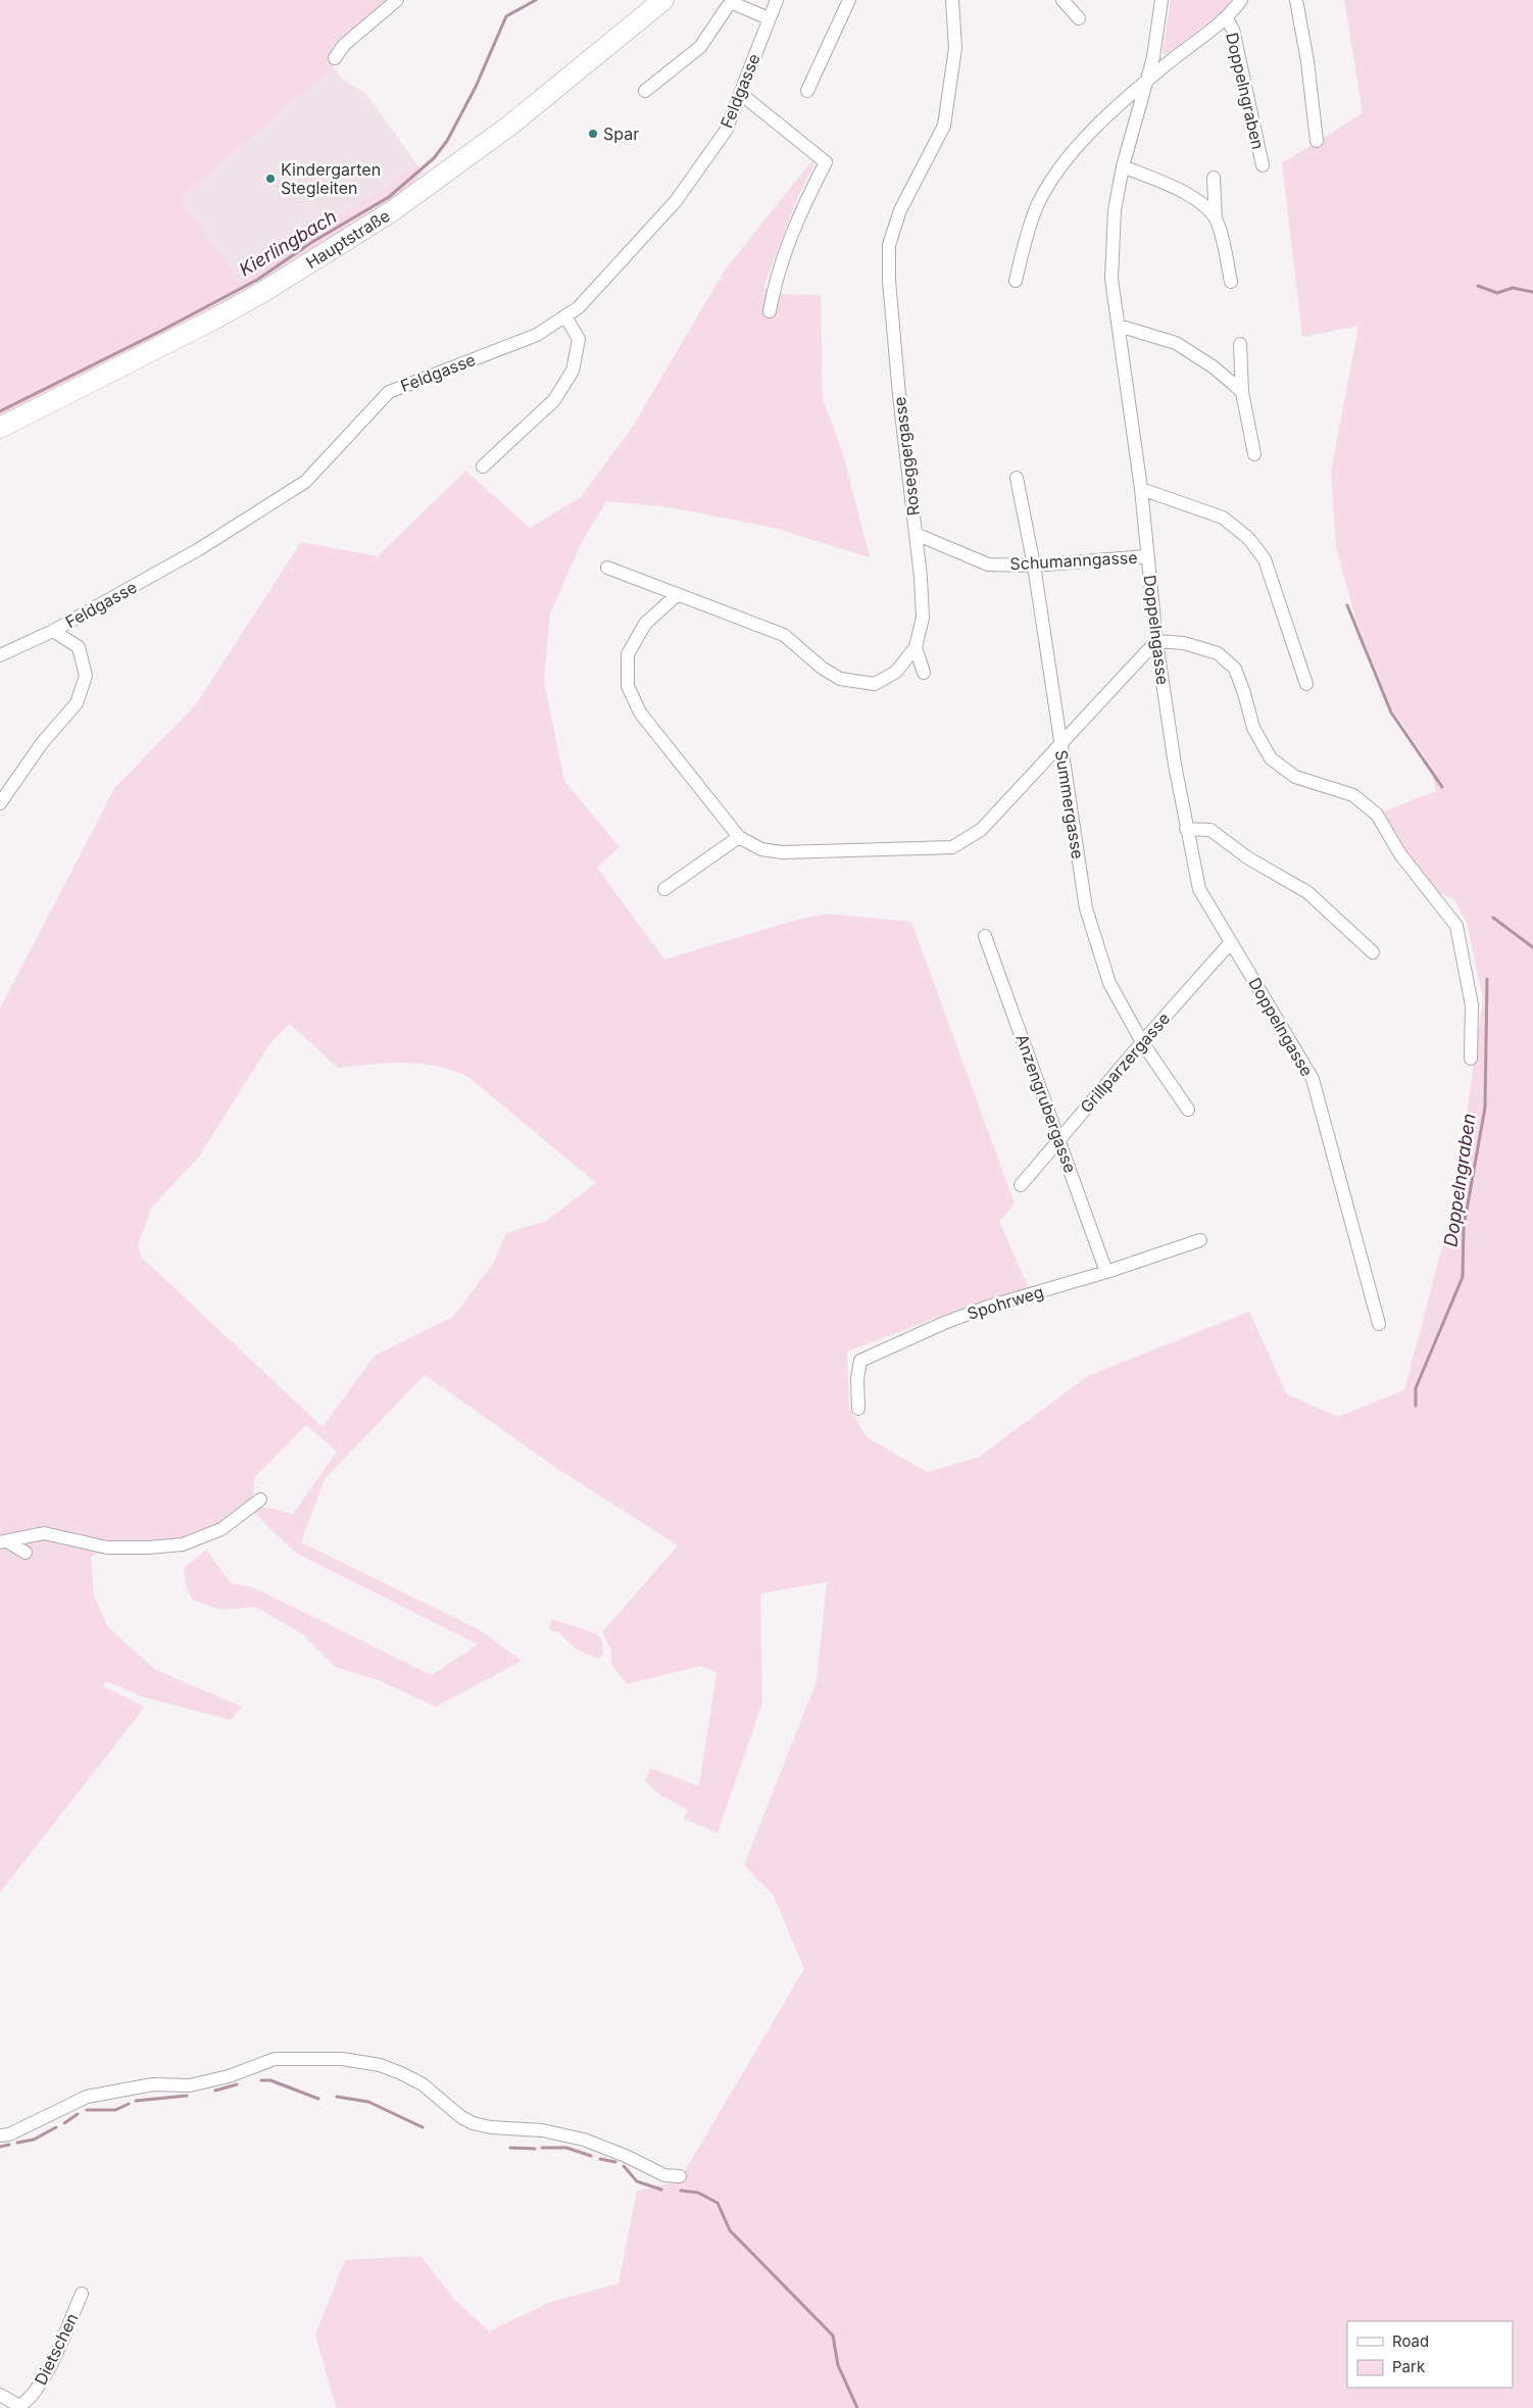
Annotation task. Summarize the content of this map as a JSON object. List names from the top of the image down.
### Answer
{
  "streets": {
    "main road": ["Hauptstraße"],
    "street": [
      "Feldgasse",
      "Doppelngraben",
      "Roseggergasse",
      "Schumanngasse",
      "Doppelngasse",
      "Summergasse",
      "Grillparzergasse",
      "Anzengrubergasse",
      "Spohrweg",
      "Dietschen"
    ]
  },
  "crossings": [
    ["Doppelngraben", "Doppelngasse"],
    ["Roseggergasse", "Schumanngasse"],
    ["Schumanngasse", "Doppelngasse"],
    ["Schumanngasse", "Summergasse"],
    ["Doppelngasse", "Grillparzergasse"],
    ["Summergasse", "Grillparzergasse"],
    ["Grillparzergasse", "Anzengrubergasse"],
    ["Anzengrubergasse", "Spohrweg"]
  ],
  "water": ["Kierlingbach", "Doppelngraben"],
  "places": ["Spar", "Kindergarten Stegleiten"],
  "legend": ["Road", "Park"]
}
